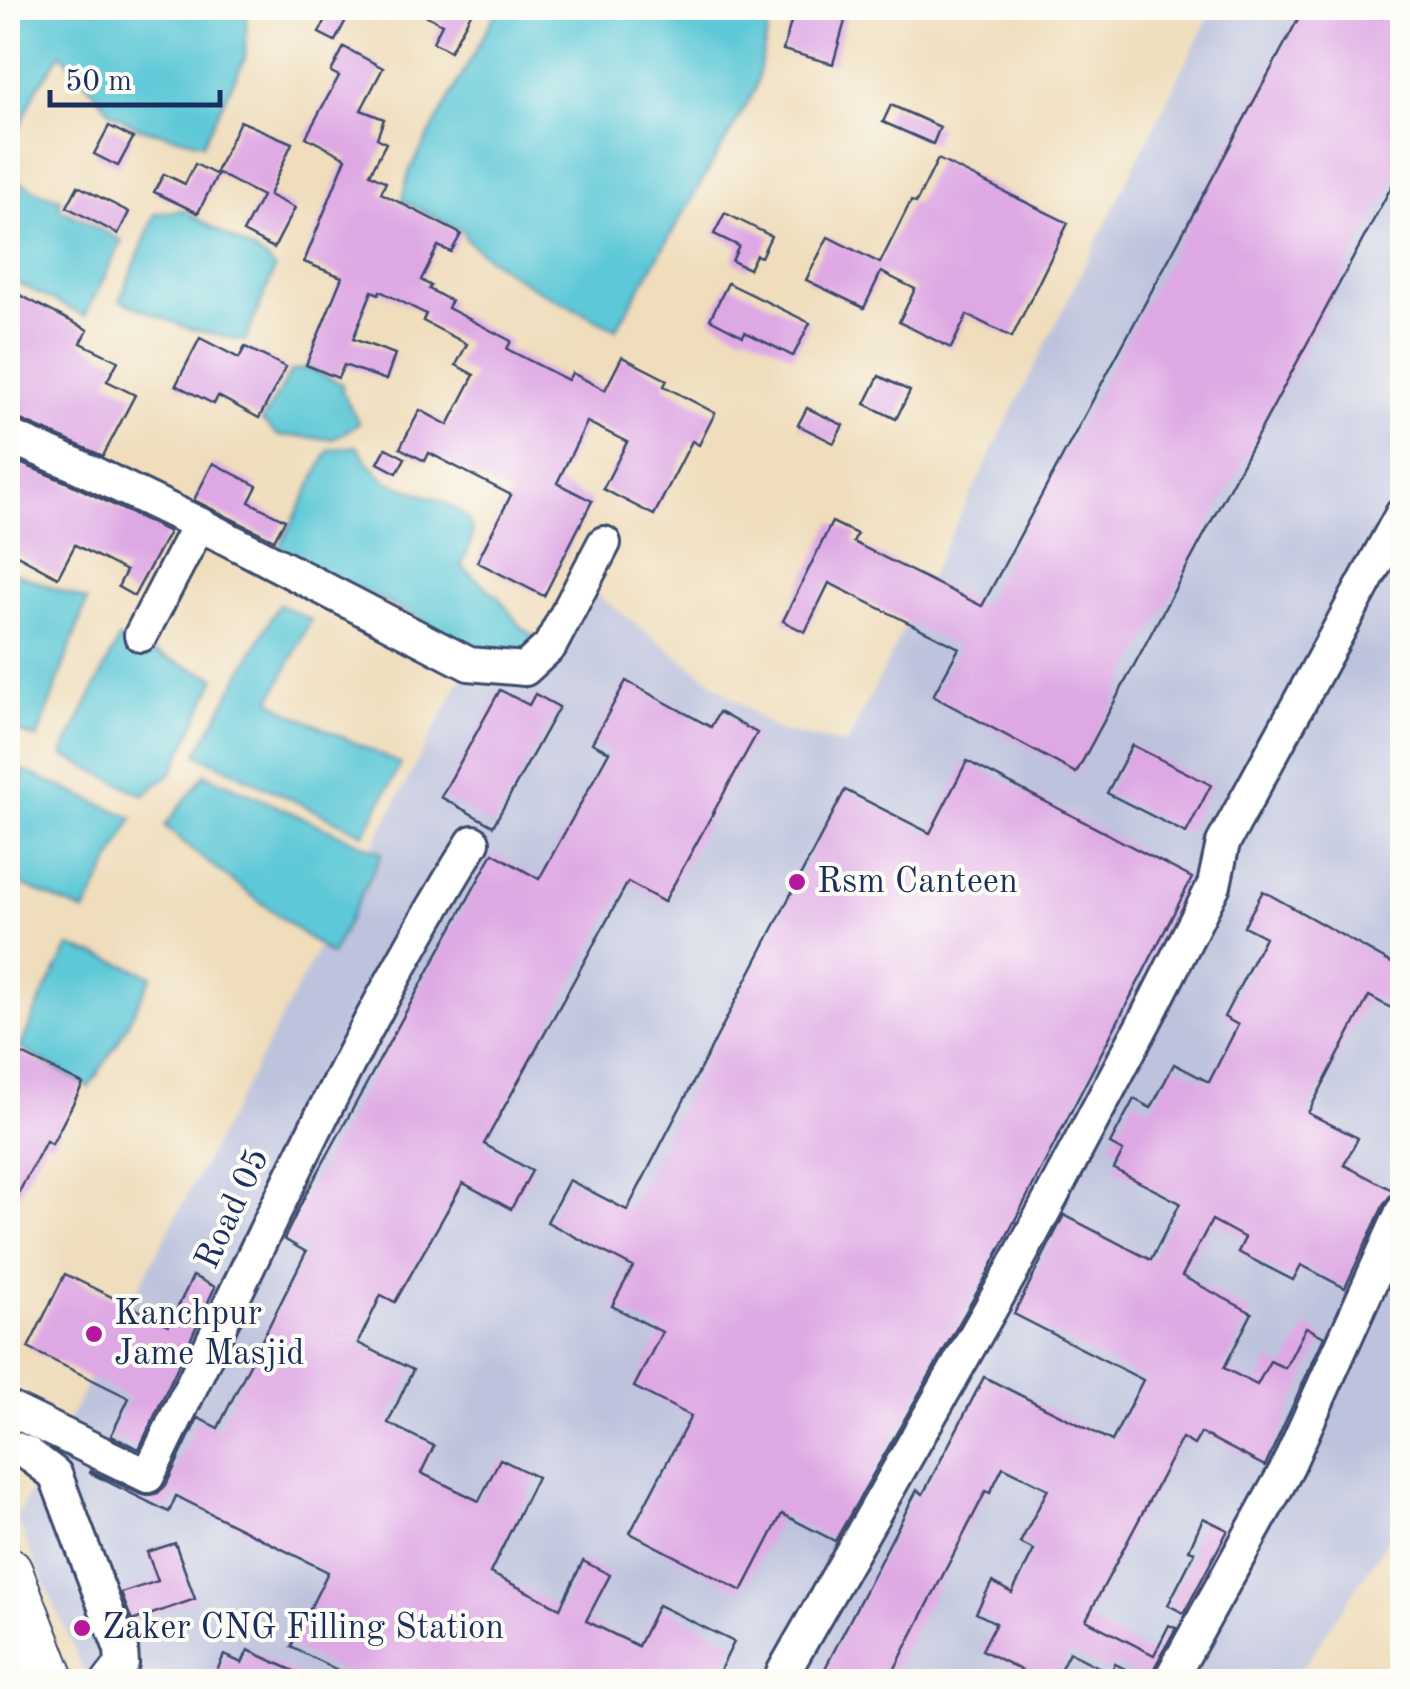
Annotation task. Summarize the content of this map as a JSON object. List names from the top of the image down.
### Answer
{
  "streets": {
    "street": ["Road 05"]
  },
  "places": ["Rsm Canteen", "Kanchpur Jame Masjid", "Zaker CNG Filling Station"],
  "scale_bar": "50 m"
}
